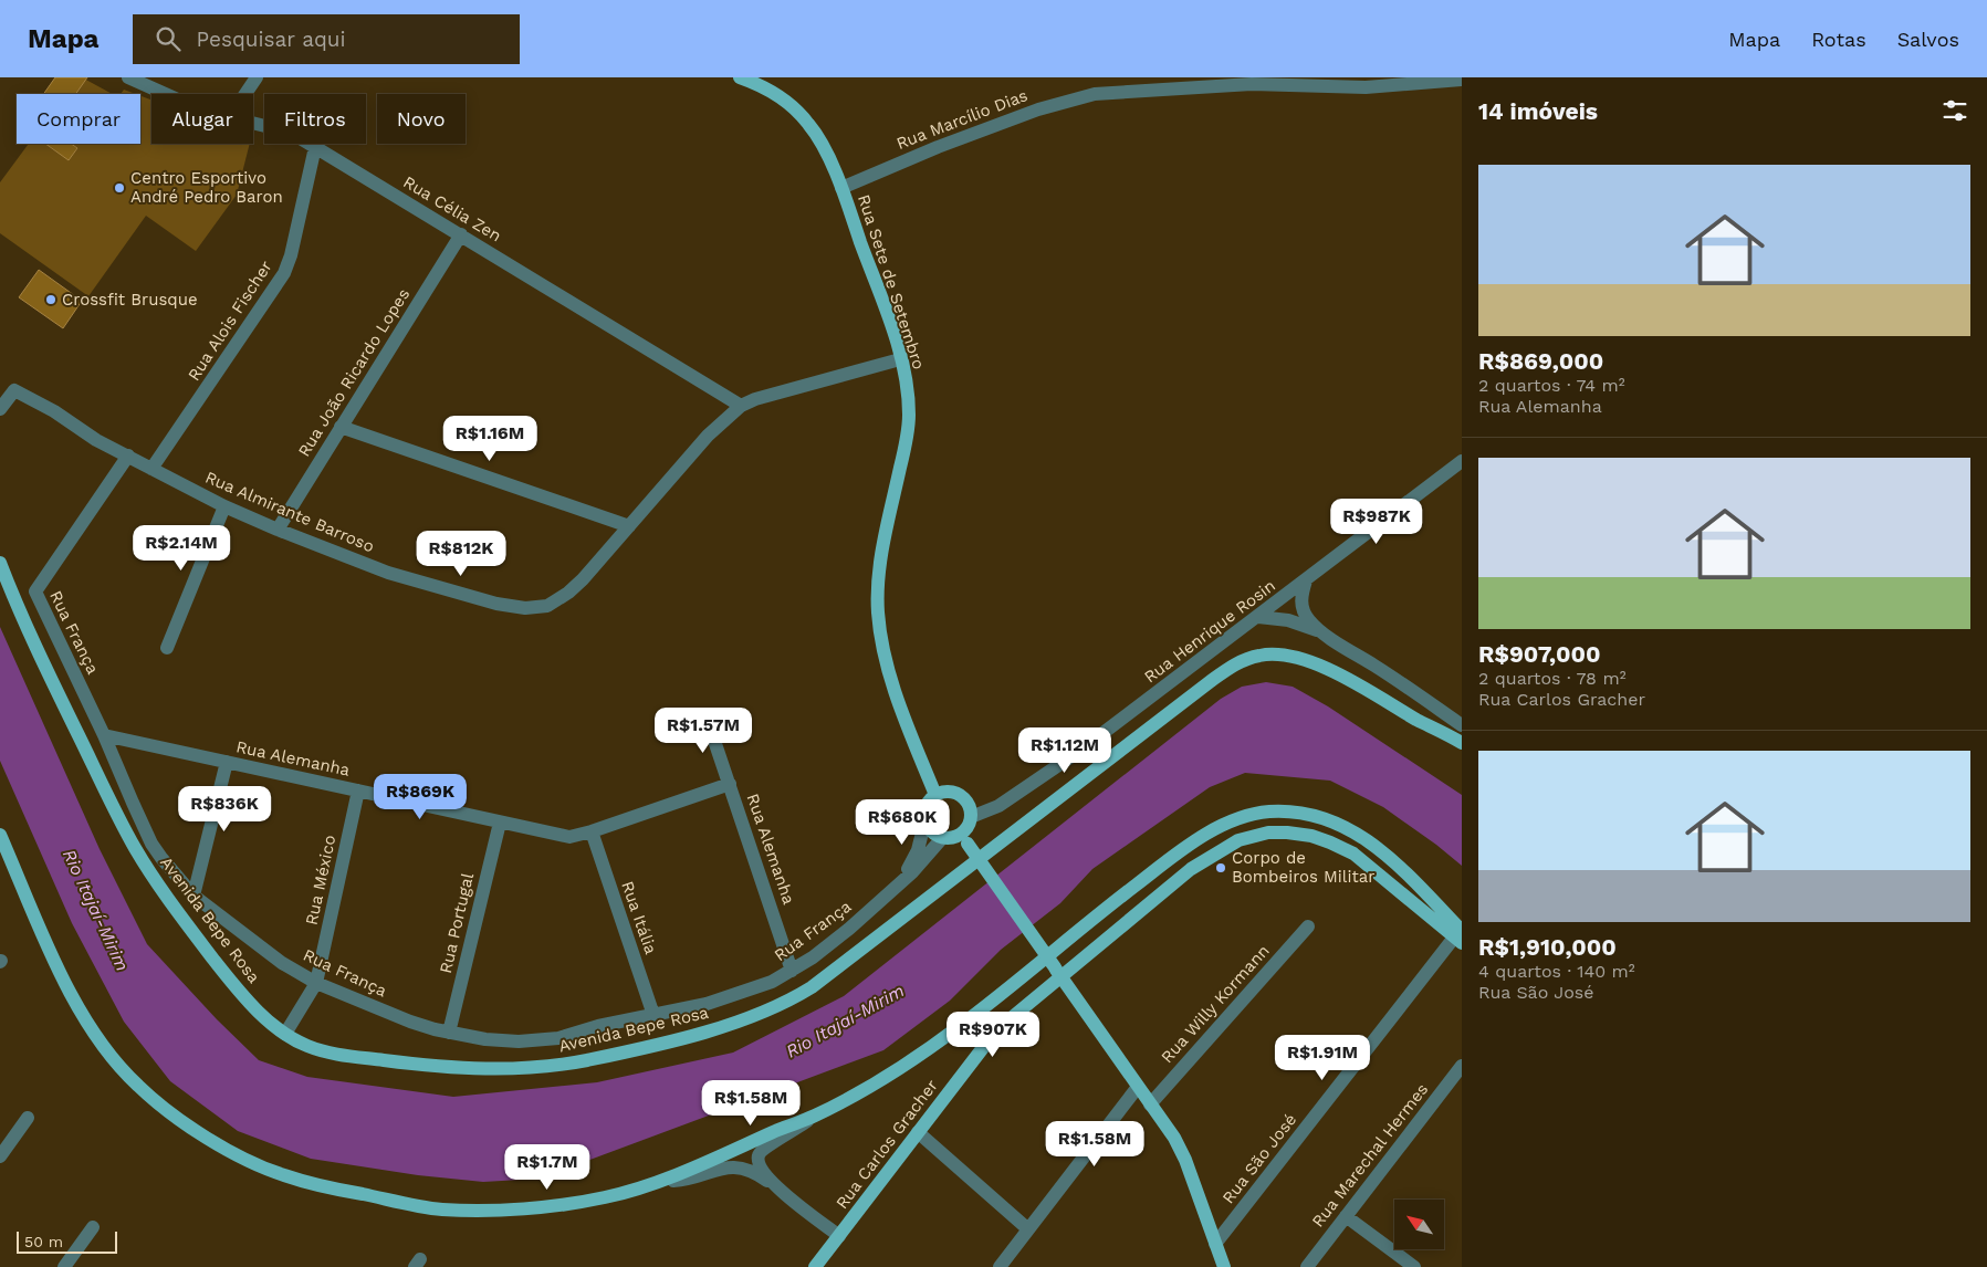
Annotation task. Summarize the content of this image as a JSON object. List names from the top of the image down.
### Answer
{
  "streets": {
    "main road": ["Rua Sete de Setembro", "Avenida Bepe Rosa", "Rua Carlos Gracher"],
    "street": [
      "Rua Marcílio Dias",
      "Rua Célia Zen",
      "Rua Alois Fischer",
      "Rua João Ricardo Lopes",
      "Rua Almirante Barroso",
      "Rua Henrique Rosin",
      "Rua França",
      "Rua Alemanha",
      "Rua México",
      "Rua Itália",
      "Rua Portugal",
      "Rua Willy Kormann",
      "Rua Marechal Hermes",
      "Rua São José"
    ]
  },
  "crossings": [
    ["Rua Marcílio Dias", "Rua Sete de Setembro"],
    ["Rua Célia Zen", "Rua Alois Fischer"],
    ["Rua Célia Zen", "Rua João Ricardo Lopes"],
    ["Rua Célia Zen", "Rua Almirante Barroso"],
    ["Rua Sete de Setembro", "Rua Almirante Barroso"],
    ["Rua Sete de Setembro", "Rua Henrique Rosin"],
    ["Rua Sete de Setembro", "Rua França"],
    ["Rua Alois Fischer", "Rua Almirante Barroso"],
    ["Rua João Ricardo Lopes", "Rua Almirante Barroso"],
    ["Rua Almirante Barroso", "Rua França"],
    ["Rua Henrique Rosin", "Rua França"],
    ["Rua França", "Rua Alemanha"],
    ["Rua França", "Rua México"],
    ["Rua França", "Rua Itália"],
    ["Rua França", "Rua Portugal"],
    ["Rua Alemanha", "Rua México"],
    ["Rua Alemanha", "Rua Itália"],
    ["Rua Alemanha", "Rua Portugal"],
    ["Rua México", "Avenida Bepe Rosa"],
    ["Rua Carlos Gracher", "Rua São José"]
  ],
  "water": ["Rio Itajaí-Mirim"],
  "places": ["Centro Esportivo André Pedro Baron", "Crossfit Brusque", "Corpo de Bombeiros Militar"],
  "scale_bar": "50 m",
  "north": "top left",
  "page": {
    "header": "Mapa",
    "search": "Pesquisar aqui",
    "nav": ["Mapa", "Rotas", "Salvos"],
    "heading": "14 imóveis",
    "chip": [
      "Comprar",
      "Alugar",
      "Filtros",
      "Novo"
    ],
    "list": [
      {
        "name": "R$869,000",
        "note": "2 quartos · 74 m² · Rua Alemanha"
      },
      {
        "name": "R$907,000",
        "note": "2 quartos · 78 m² · Rua Carlos Gracher"
      },
      {
        "name": "R$1,910,000",
        "note": "4 quartos · 140 m² · Rua São José"
      }
    ],
    "price": [
      "R$1.16M",
      "R$987K",
      "R$2.14M",
      "R$812K",
      "R$1.57M",
      "R$1.12M",
      "R$869K",
      "R$836K",
      "R$680K",
      "R$907K",
      "R$1.91M",
      "R$1.58M",
      "R$1.58M",
      "R$1.7M"
    ],
    "scale": "50 m"
  }
}
